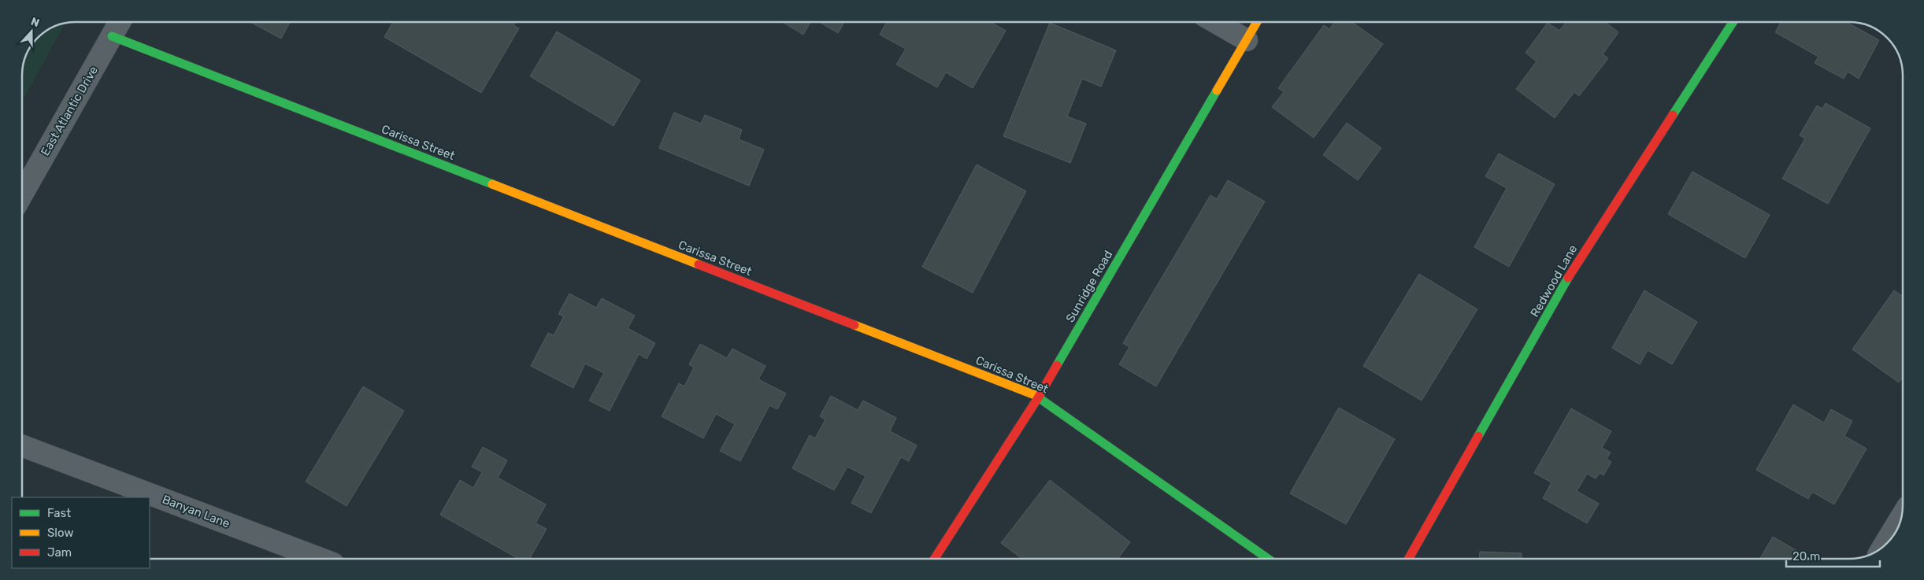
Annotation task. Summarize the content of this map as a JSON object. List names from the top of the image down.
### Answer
{
  "streets": {
    "street": [
      "East Atlantic Drive",
      "Carissa Street",
      "Redwood Lane",
      "Sunridge Road",
      "Banyan Lane"
    ]
  },
  "crossings": [
    ["East Atlantic Drive", "Carissa Street"],
    ["Carissa Street", "Sunridge Road"]
  ],
  "legend": ["Fast", "Slow", "Jam"],
  "scale_bar": "20 m",
  "north": "top"
}
